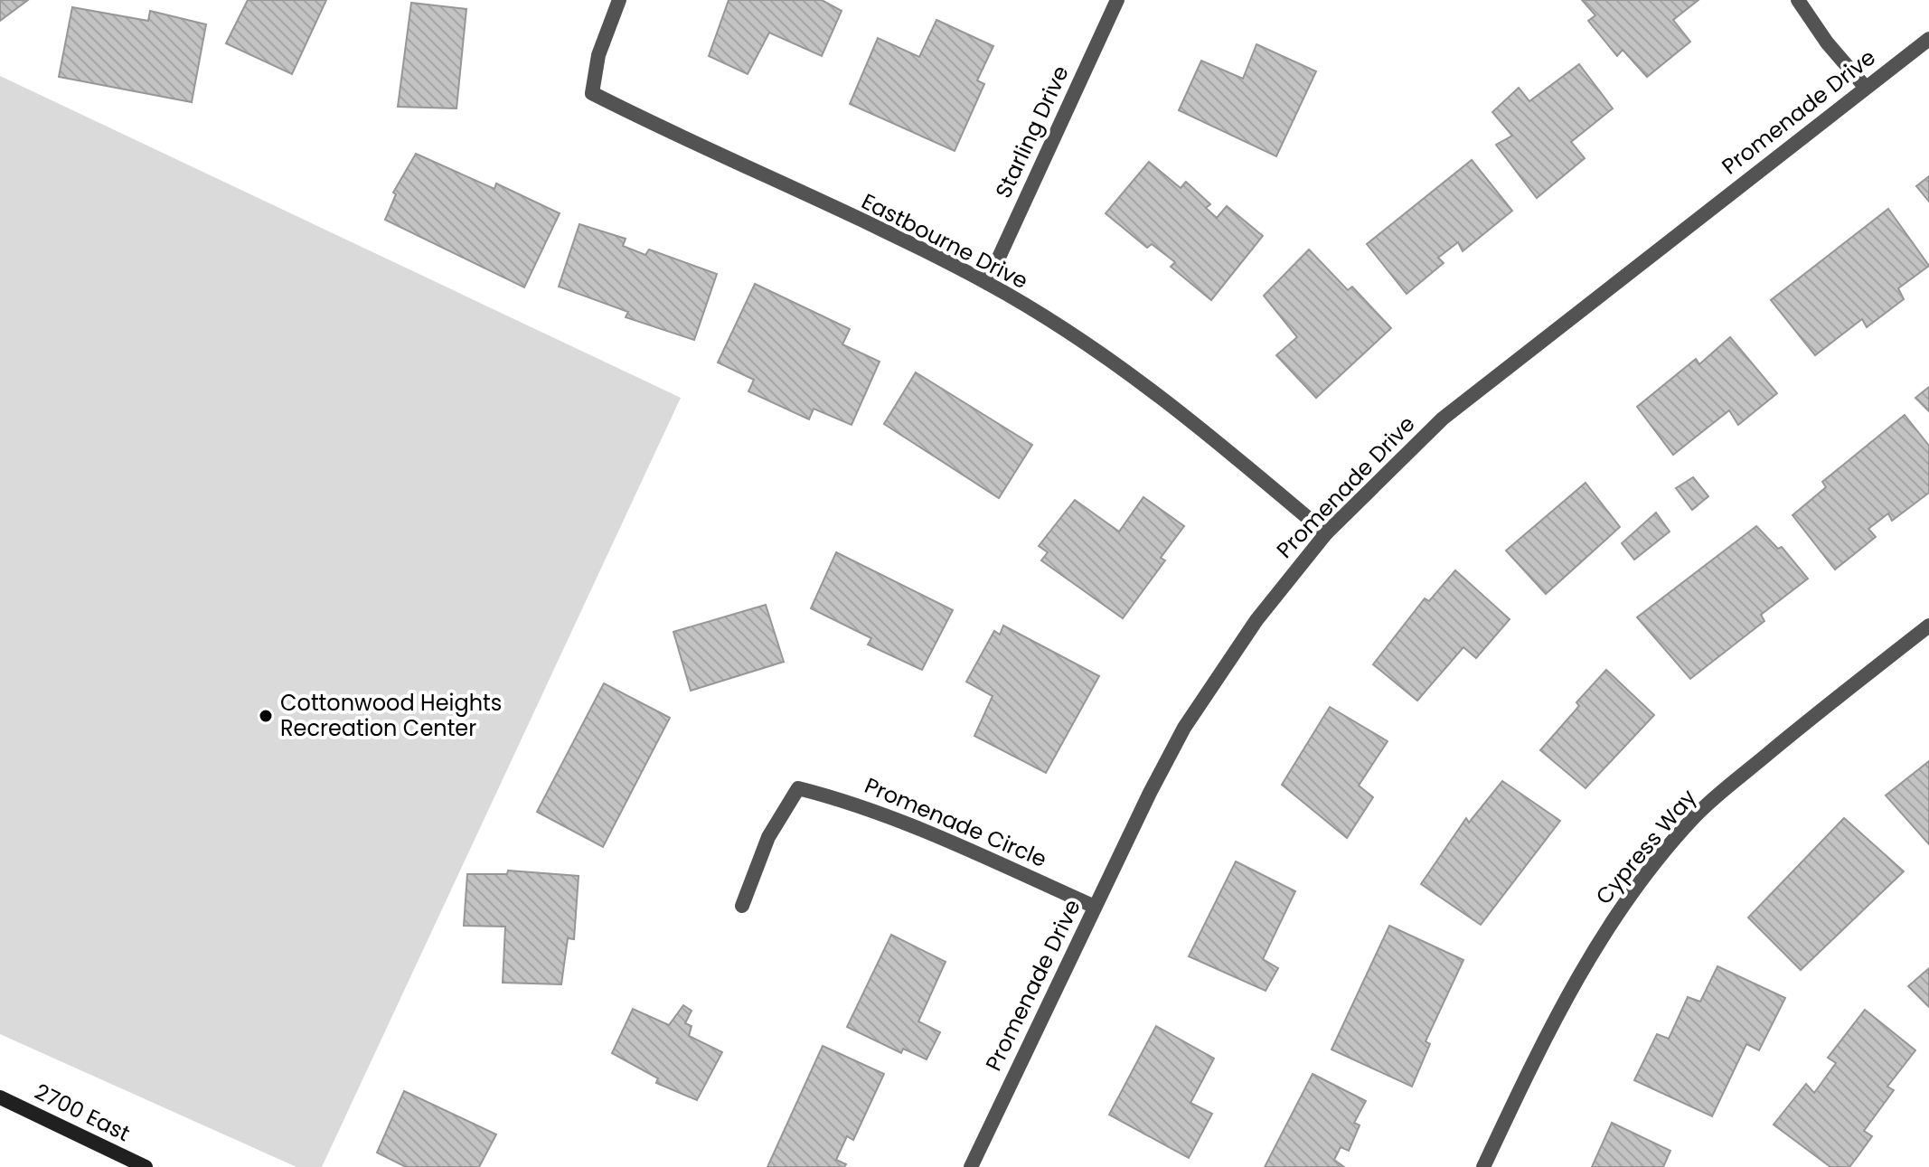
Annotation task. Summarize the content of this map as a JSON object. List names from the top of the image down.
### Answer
{
  "streets": {
    "street": [
      "Promenade Drive",
      "Starling Drive",
      "Eastbourne Drive",
      "Promenade Circle",
      "Cypress Way",
      "2700 East"
    ]
  },
  "crossings": [
    ["Promenade Drive", "Eastbourne Drive"],
    ["Promenade Drive", "Promenade Circle"],
    ["Starling Drive", "Eastbourne Drive"]
  ],
  "places": ["Cottonwood Heights Recreation Center"]
}
